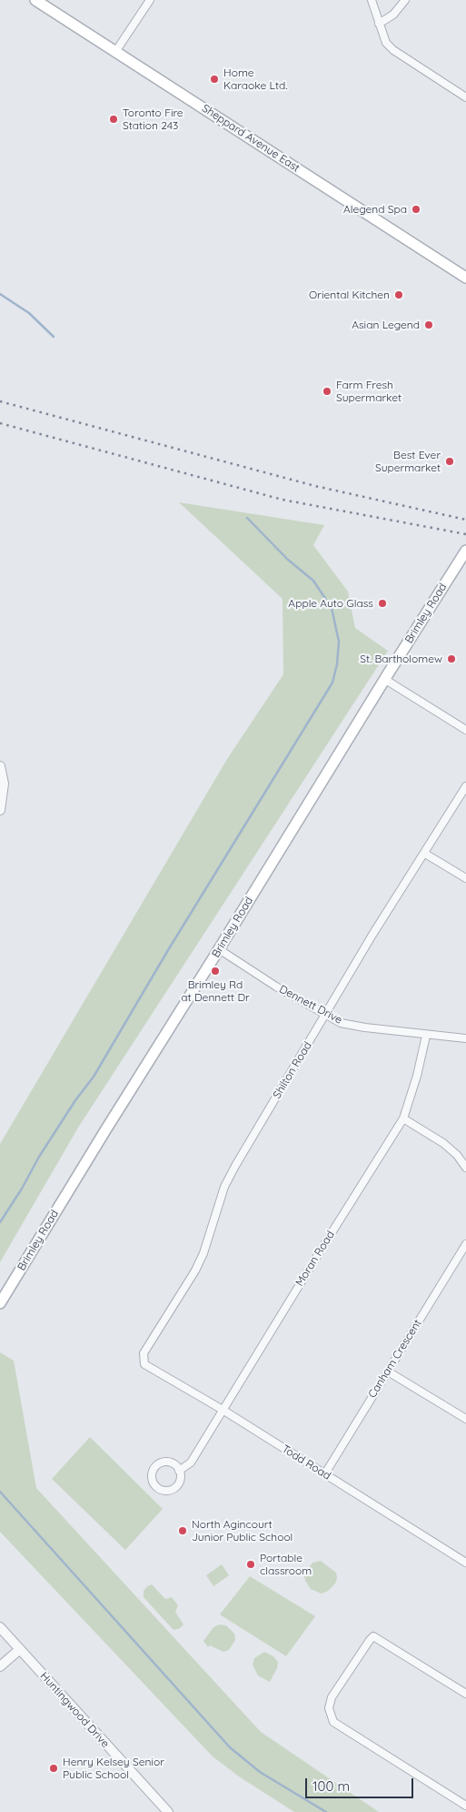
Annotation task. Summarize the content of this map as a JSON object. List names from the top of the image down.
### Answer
{
  "streets": {
    "main road": ["Sheppard Avenue East", "Brimley Road"],
    "street": [
      "Dennett Drive",
      "Shilton Road",
      "Moran Road",
      "Canham Crescent",
      "Todd Road",
      "Huntingwood Drive"
    ]
  },
  "crossings": [
    ["Brimley Road", "Dennett Drive"],
    ["Dennett Drive", "Shilton Road"],
    ["Dennett Drive", "Moran Road"],
    ["Shilton Road", "Todd Road"],
    ["Moran Road", "Todd Road"],
    ["Canham Crescent", "Todd Road"]
  ],
  "places": [
    "Home Karaoke Ltd.",
    "Toronto Fire Station 243",
    "Alegend Spa",
    "Oriental Kitchen",
    "Asian Legend",
    "Farm Fresh Supermarket",
    "Best Ever Supermarket",
    "Apple Auto Glass",
    "St. Bartholomew",
    "Brimley Rd at Dennett Dr",
    "North Agincourt Junior Public School",
    "Portable classroom",
    "Henry Kelsey Senior Public School"
  ],
  "scale_bar": "100 m"
}
